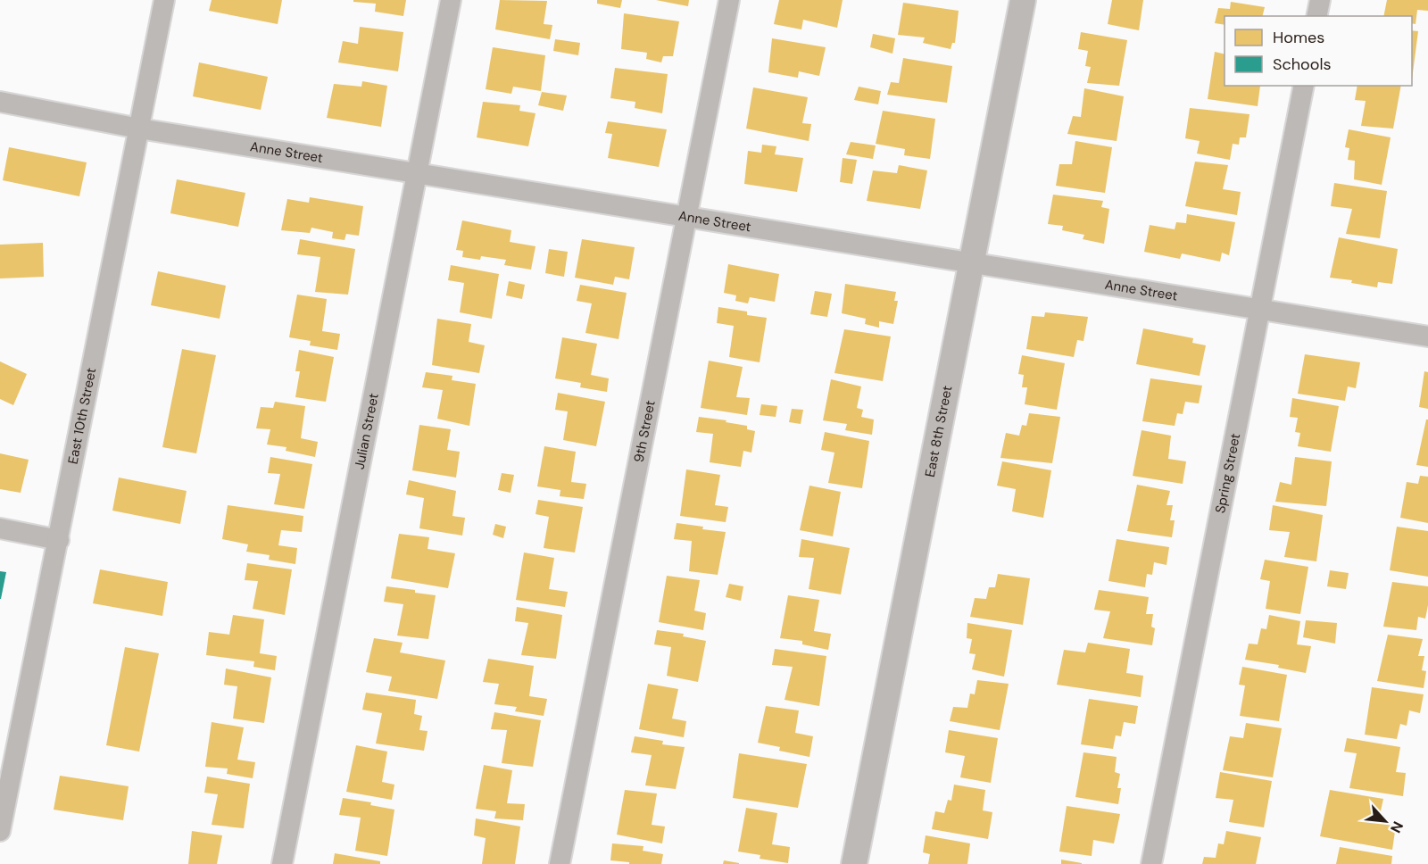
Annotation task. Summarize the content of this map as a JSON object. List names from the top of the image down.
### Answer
{
  "streets": {
    "street": [
      "Anne Street",
      "East 10th Street",
      "Julian Street",
      "9th Street",
      "East 8th Street",
      "Spring Street"
    ]
  },
  "crossings": [
    ["Anne Street", "East 10th Street"],
    ["Anne Street", "Julian Street"],
    ["Anne Street", "9th Street"],
    ["Anne Street", "East 8th Street"],
    ["Anne Street", "Spring Street"]
  ],
  "legend": ["Homes", "Schools"],
  "north": "bottom right"
}
